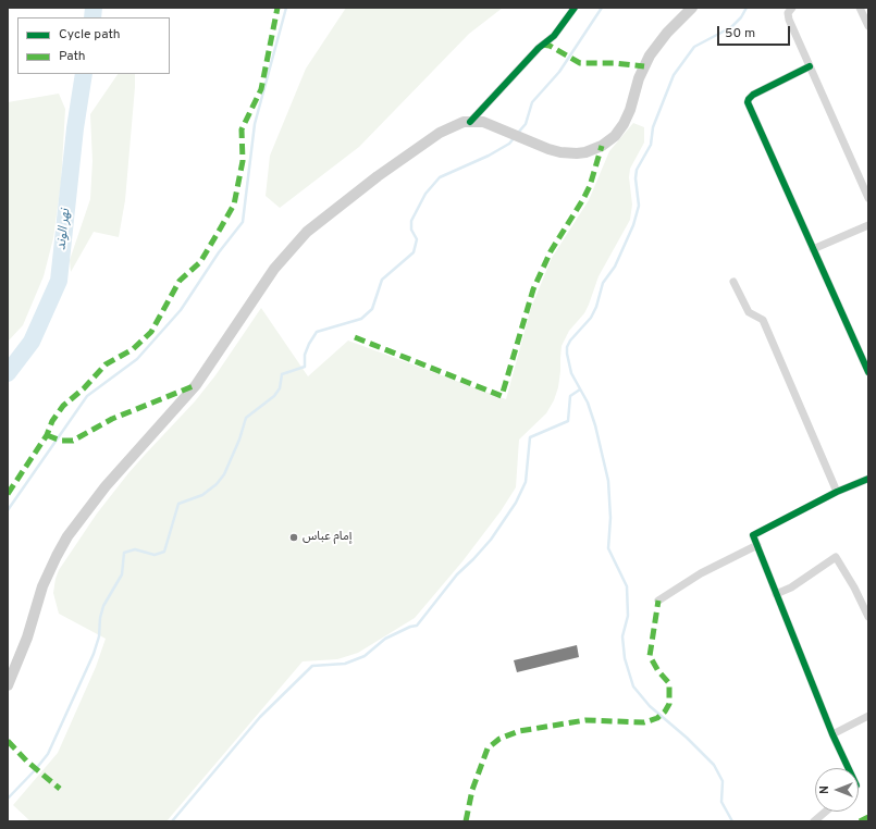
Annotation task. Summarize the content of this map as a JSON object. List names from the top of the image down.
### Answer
{
  "water": ["نهر الوند"],
  "places": ["إمام عباس"],
  "legend": ["Cycle path", "Path"],
  "scale_bar": "50 m",
  "north": "left"
}
